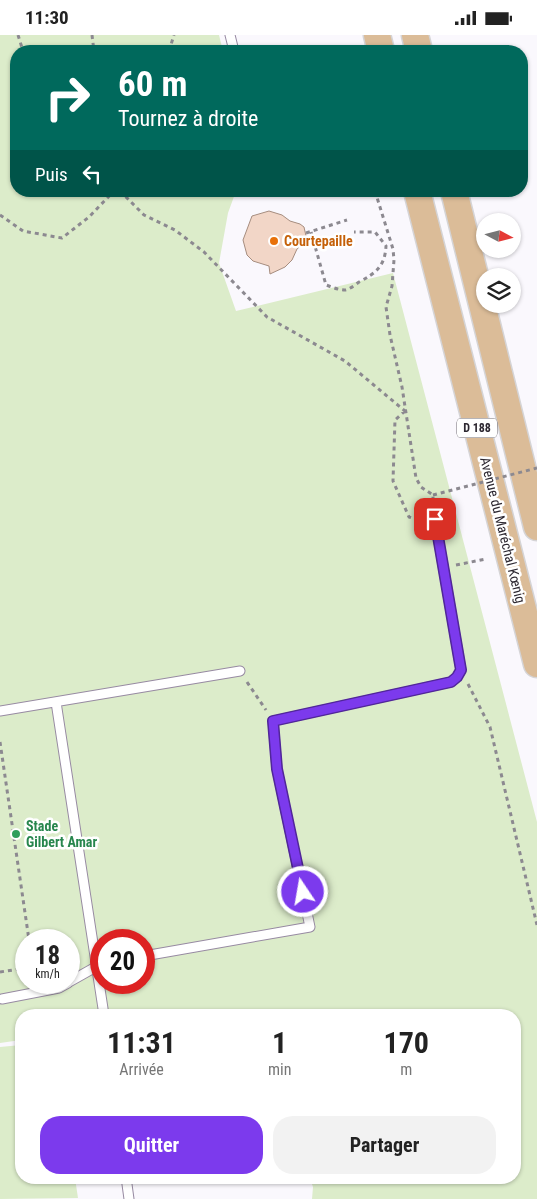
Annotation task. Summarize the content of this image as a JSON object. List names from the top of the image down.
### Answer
{
  "streets": {
    "main road": ["D 188", "Avenue du Maréchal Kœnig"]
  },
  "places": ["Courtepaille", "Stade Gilbert Amar"],
  "north": "right",
  "page": {
    "status": "11:30",
    "turn": ["60 m", "Tournez à droite"],
    "then": "Puis",
    "speed": "18 km/h",
    "limit": "20",
    "eta": [
      "11:31",
      "Arrivée",
      "1",
      "min",
      "170",
      "m"
    ],
    "buttons": ["Quitter", "Partager"]
  }
}
